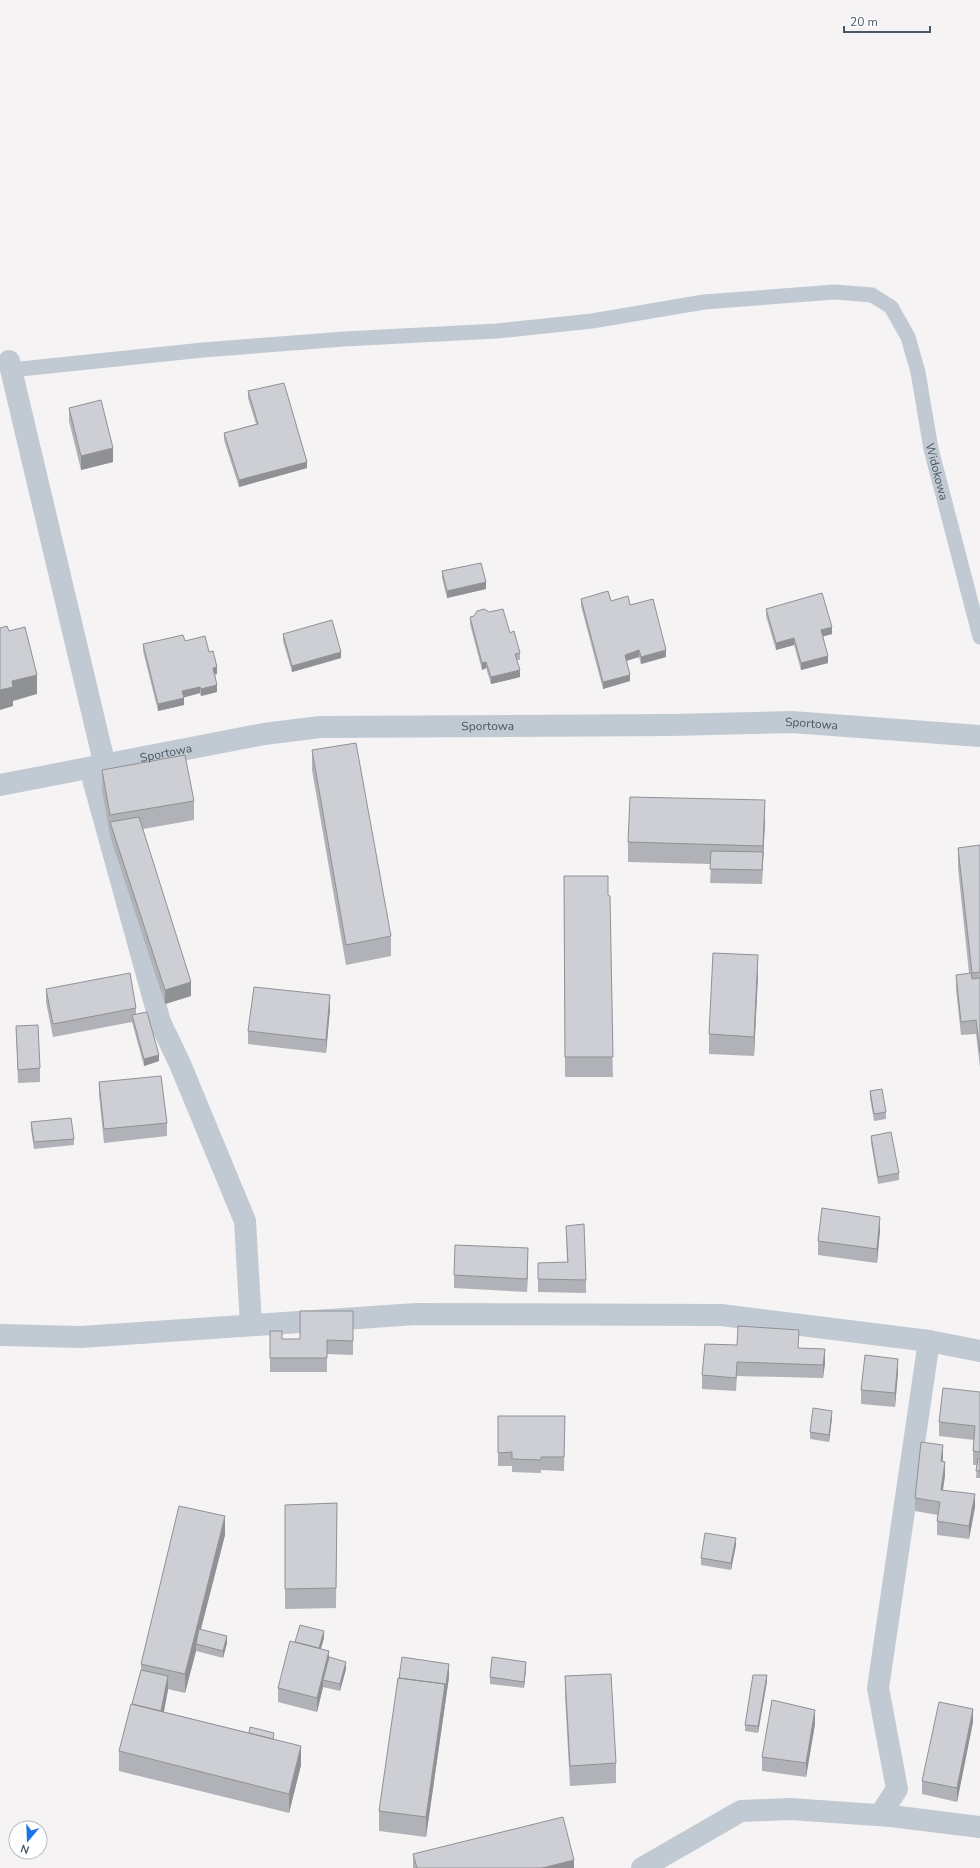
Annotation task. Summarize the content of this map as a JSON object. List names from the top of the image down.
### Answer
{
  "streets": {
    "street": ["Sportowa"],
    "lane": ["Widokowa"]
  },
  "scale_bar": "20 m",
  "north": "bottom"
}
